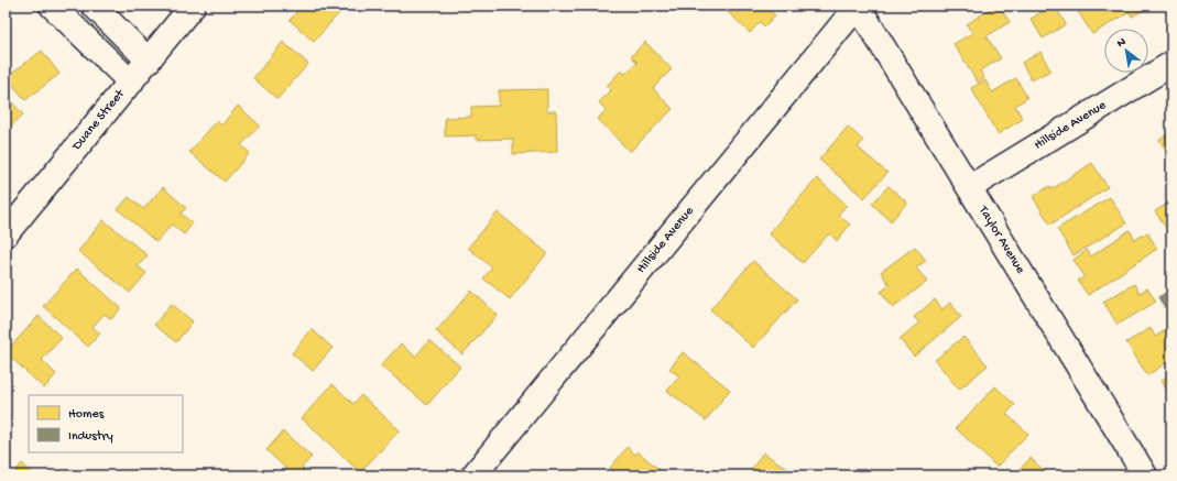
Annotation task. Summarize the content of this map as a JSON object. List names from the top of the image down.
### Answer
{
  "streets": {
    "street": ["Duane Street", "Hillside Avenue", "Taylor Avenue"]
  },
  "crossings": [
    ["Hillside Avenue", "Taylor Avenue"]
  ],
  "legend": ["Homes", "Industry"],
  "north": "top left"
}
